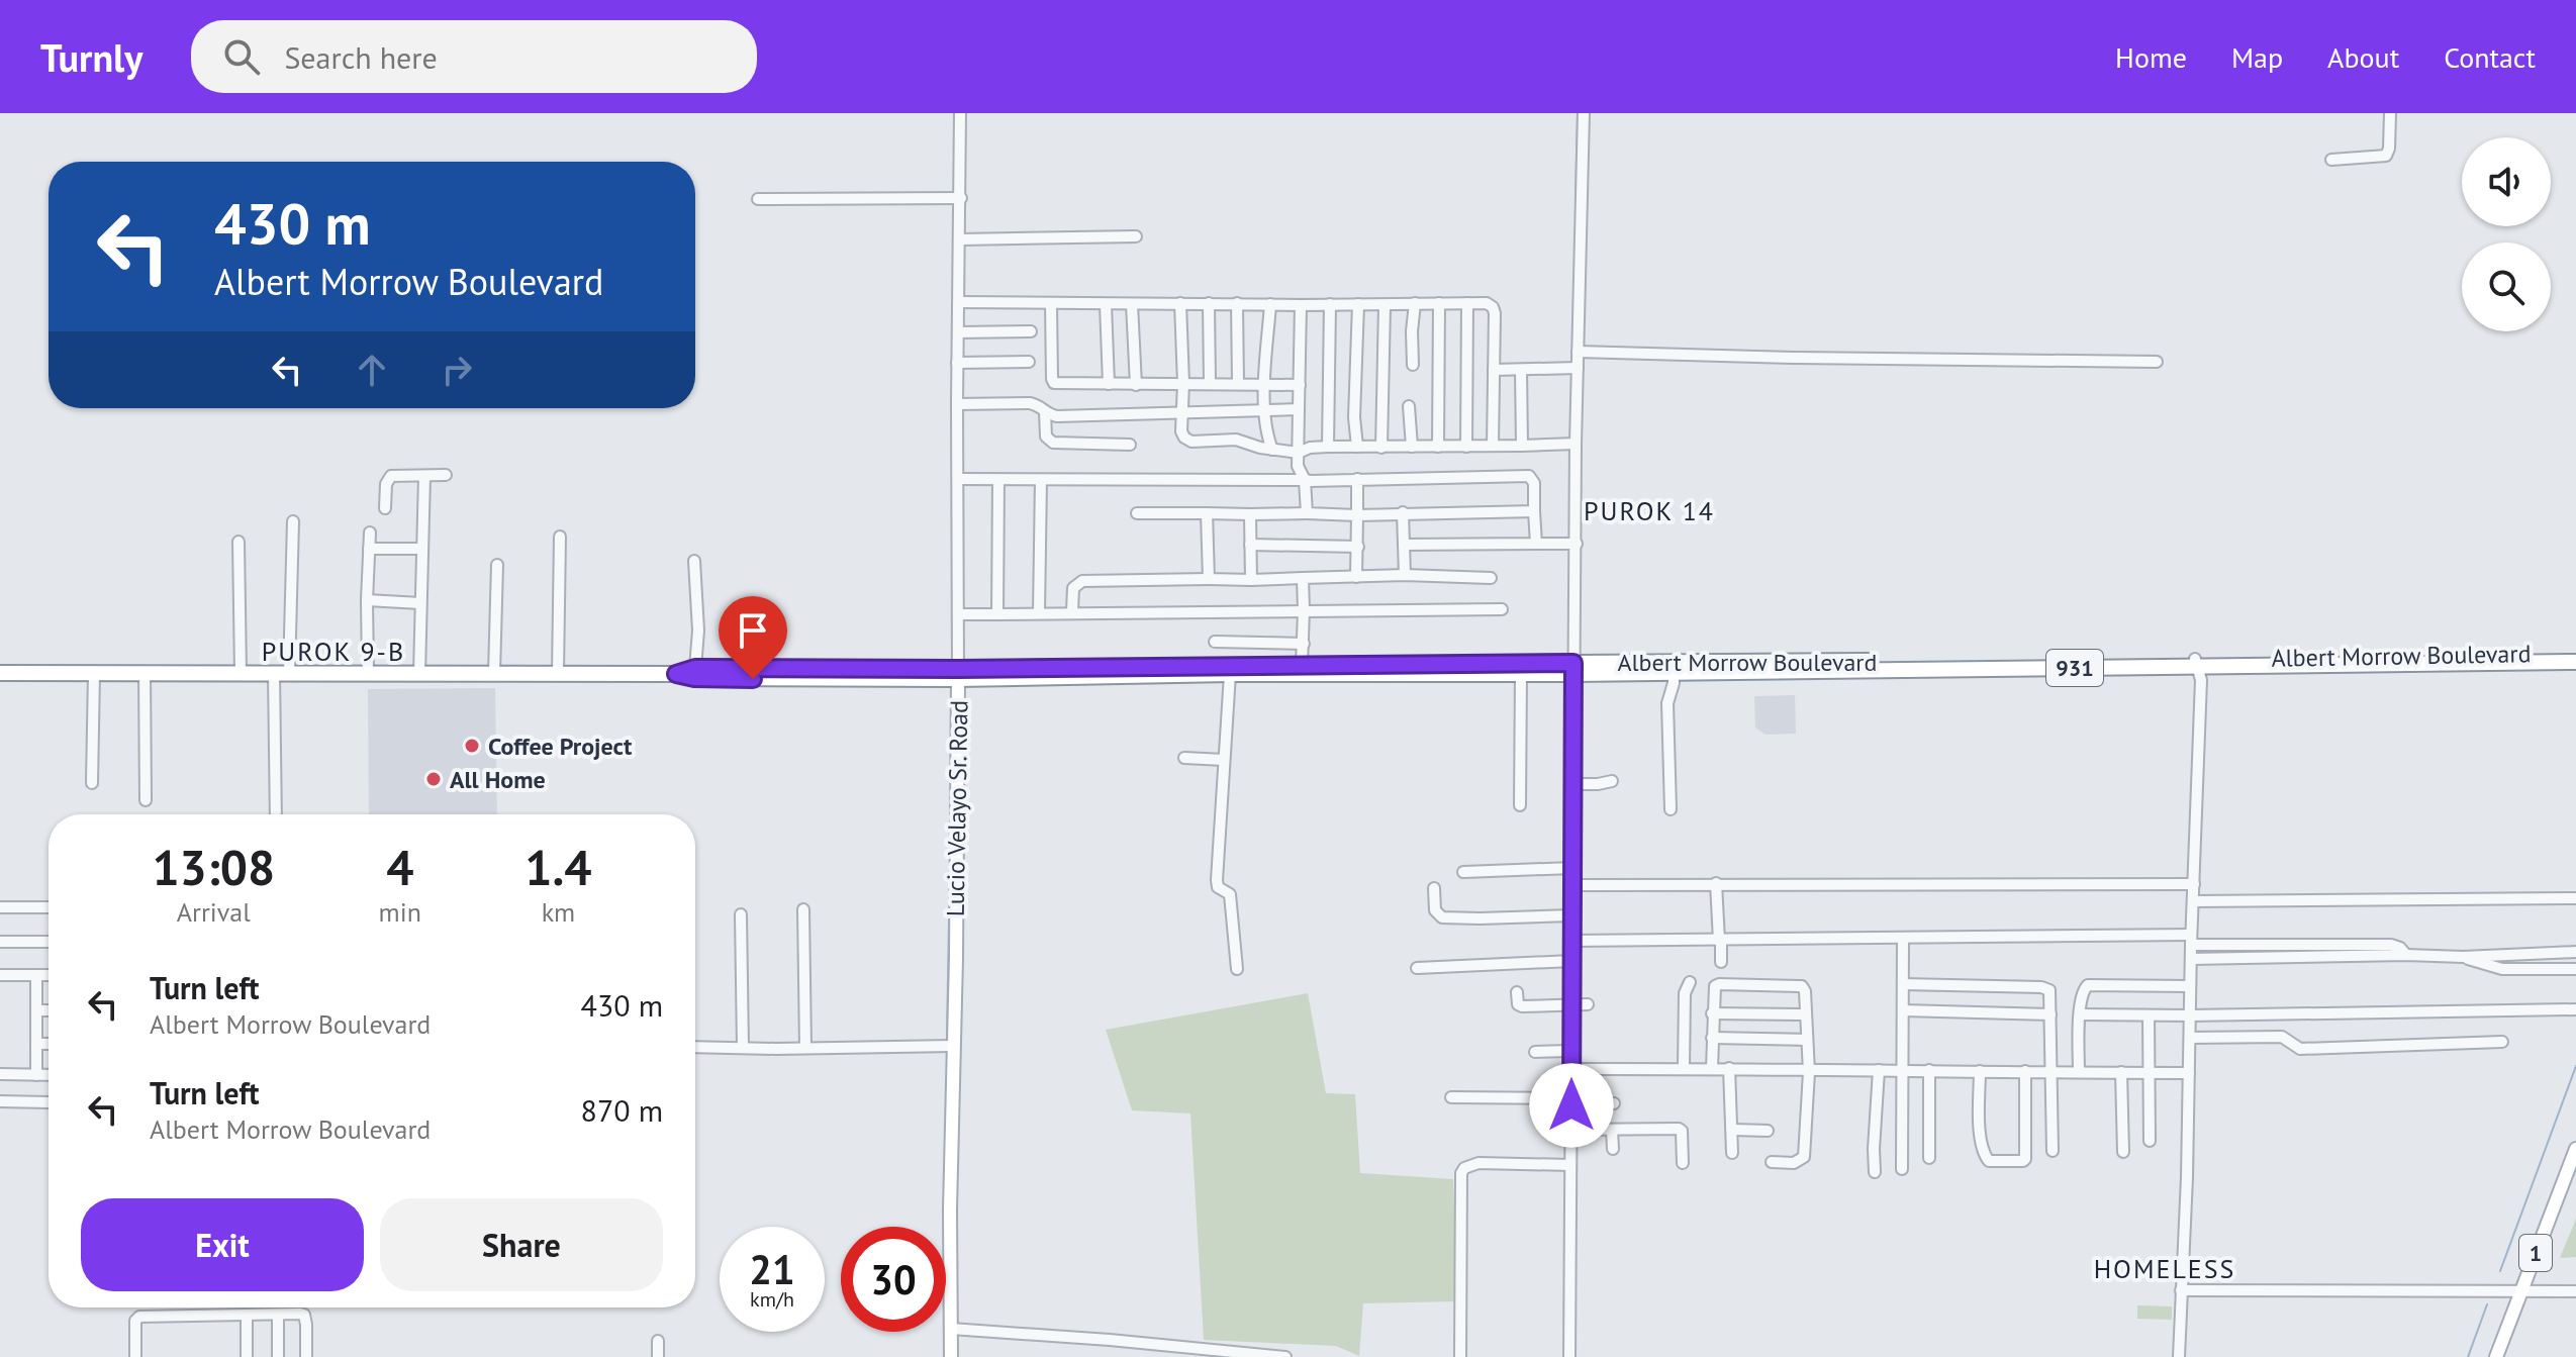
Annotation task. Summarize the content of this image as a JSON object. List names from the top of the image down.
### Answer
{
  "streets": {
    "highway": ["Albert Morrow Boulevard", "931"],
    "main road": ["Lucio Velayo Sr. Road", "1"]
  },
  "crossings": [
    ["Albert Morrow Boulevard", "Lucio Velayo Sr. Road"]
  ],
  "districts": ["PUROK 14", "PUROK 9-B", "HOMELESS"],
  "places": ["Coffee Project", "All Home"],
  "page": {
    "header": "Turnly",
    "search": "Search here",
    "nav": [
      "Home",
      "Map",
      "About",
      "Contact"
    ],
    "turn": ["430 m", "Albert Morrow Boulevard"],
    "eta": [
      "13:08",
      "Arrival",
      "4",
      "min",
      "1.4",
      "km"
    ],
    "list": [
      {
        "name": "Turn left",
        "note": "Albert Morrow Boulevard",
        "value": "430 m"
      },
      {
        "name": "Turn left",
        "note": "Albert Morrow Boulevard",
        "value": "870 m"
      }
    ],
    "buttons": ["Exit", "Share"],
    "speed": "21 km/h",
    "limit": "30"
  }
}
